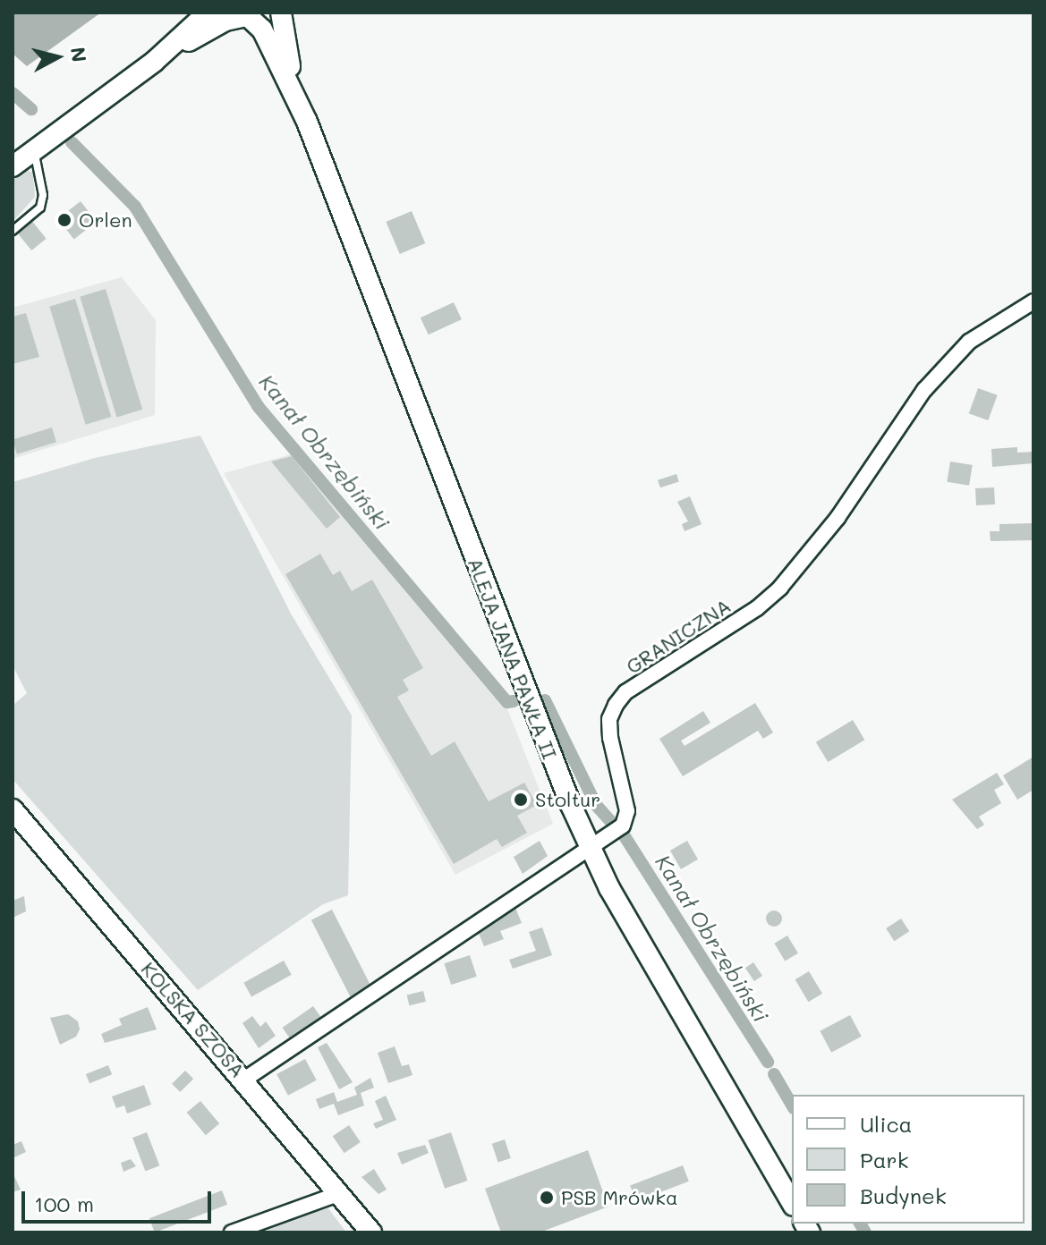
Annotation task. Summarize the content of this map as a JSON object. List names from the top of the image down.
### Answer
{
  "streets": {
    "main road": ["ALEJA JANA PAWŁA II", "KOLSKA SZOSA"],
    "street": ["GRANICZNA"]
  },
  "crossings": [
    ["GRANICZNA", "ALEJA JANA PAWŁA II"],
    ["GRANICZNA", "KOLSKA SZOSA"]
  ],
  "water": ["Kanał Obrzębiński"],
  "places": ["Orlen", "Stoltur", "PSB Mrówka"],
  "legend": ["Ulica", "Park", "Budynek"],
  "scale_bar": "100 m",
  "north": "right"
}
